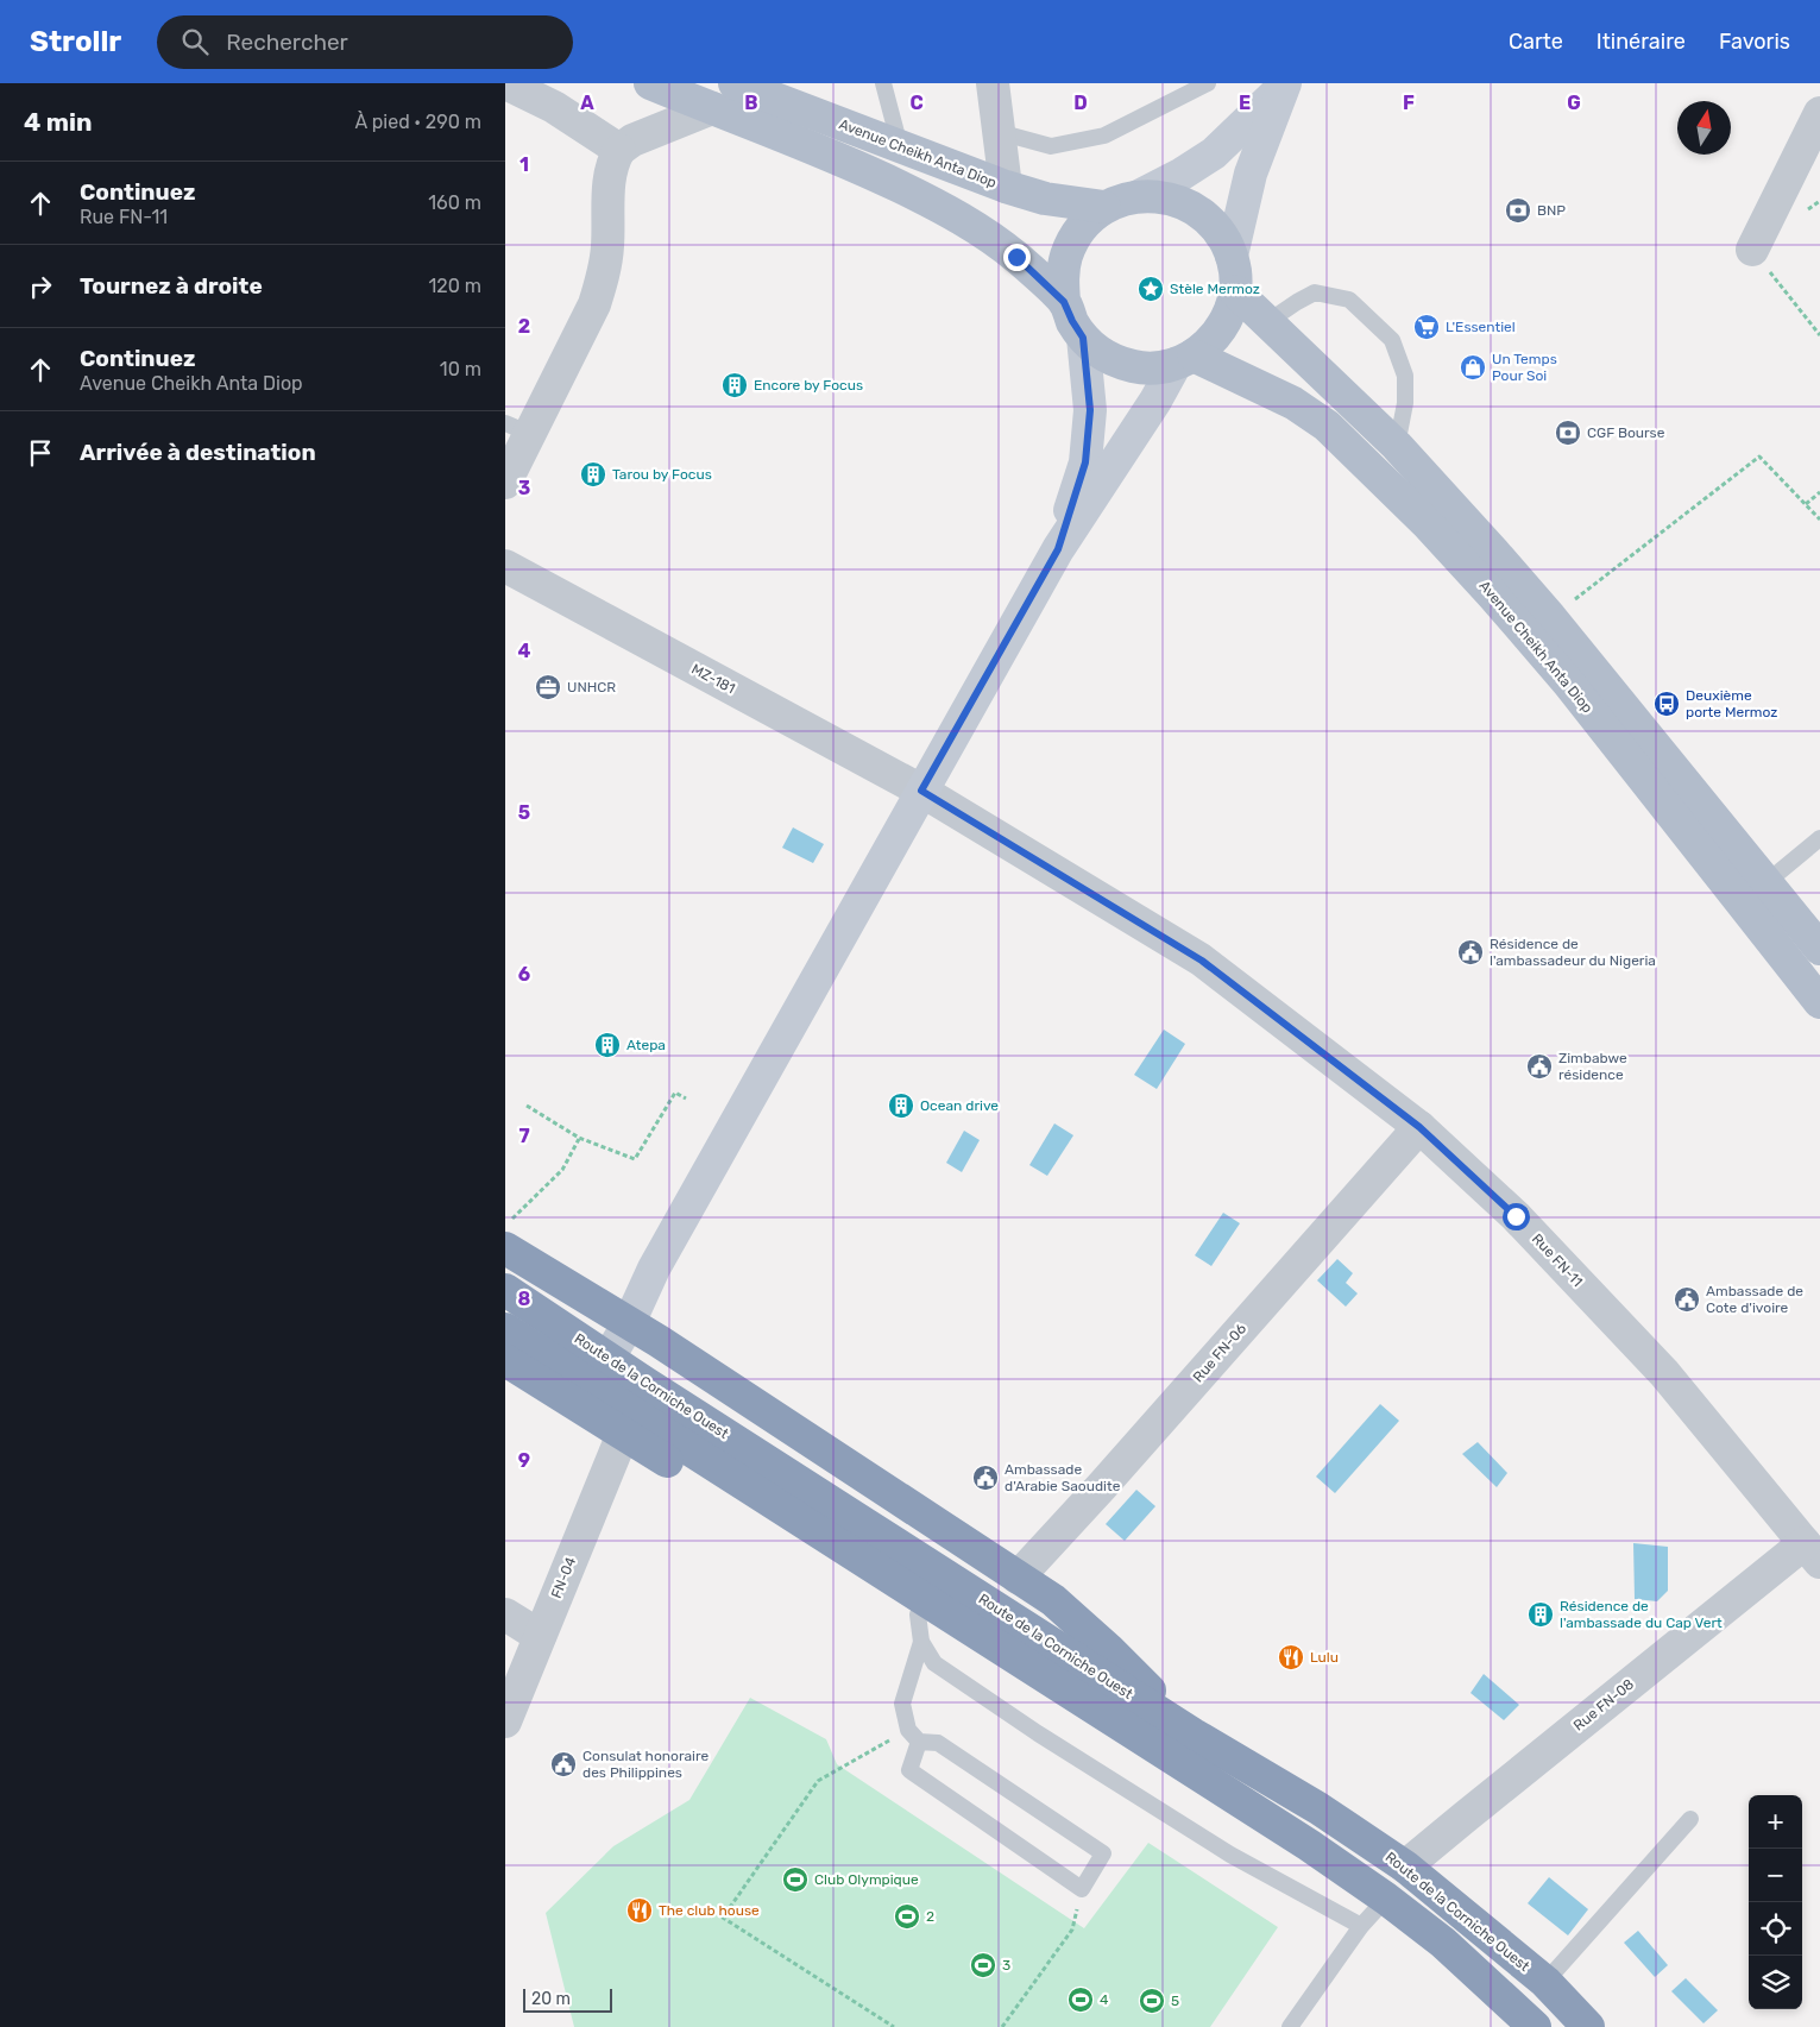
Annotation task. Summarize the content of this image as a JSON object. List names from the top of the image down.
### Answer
{
  "streets": {
    "highway": ["Route de la Corniche Ouest"],
    "main road": ["Avenue Cheikh Anta Diop"],
    "street": [
      "MZ-181",
      "Rue FN-11",
      "Rue FN-06",
      "FN-04",
      "Rue FN-08"
    ]
  },
  "crossings": [
    ["MZ-181", "Rue FN-11"],
    ["Rue FN-11", "Rue FN-06"],
    ["Rue FN-11", "Rue FN-08"],
    ["Route de la Corniche Ouest", "Rue FN-08"]
  ],
  "places": {
    "bank": ["BNP", "CGF Bourse"],
    "place": ["Stèle Mermoz"],
    "supermarket": ["L'Essentiel"],
    "shop": ["Un Temps Pour Soi"],
    "building": [
      "Encore by Focus",
      "Tarou by Focus",
      "Atepa",
      "Ocean drive",
      "Résidence de l'ambassade du Cap Vert"
    ],
    "office": ["UNHCR"],
    "bus stop": ["Deuxième porte Mermoz"],
    "public building": [
      "Résidence de l'ambassadeur du Nigeria",
      "Zimbabwe résidence",
      "Ambassade de Cote d'ivoire",
      "Ambassade d'Arabie Saoudite",
      "Consulat honoraire des Philippines"
    ],
    "restaurant": ["Lulu", "The club house"],
    "sports": [
      "Club Olympique",
      "2",
      "3",
      "4",
      "5"
    ]
  },
  "scale_bar": "20 m",
  "north": "top",
  "page": {
    "header": "Strollr",
    "search": "Rechercher",
    "nav": ["Carte", "Itinéraire", "Favoris"],
    "heading": ["4 min", "À pied · 290 m"],
    "list": [
      ["Continuez", "Rue FN-11", "160 m"],
      ["Tournez à droite", "120 m"],
      ["Continuez", "Avenue Cheikh Anta Diop", "10 m"],
      "Arrivée à destination"
    ],
    "map_buttons": ["+", "−"],
    "scale": "20 m"
  },
  "grid": {
    "columns": [
      "A",
      "B",
      "C",
      "D",
      "E",
      "F",
      "G"
    ],
    "rows": [
      "1",
      "2",
      "3",
      "4",
      "5",
      "6",
      "7",
      "8",
      "9"
    ]
  }
}
